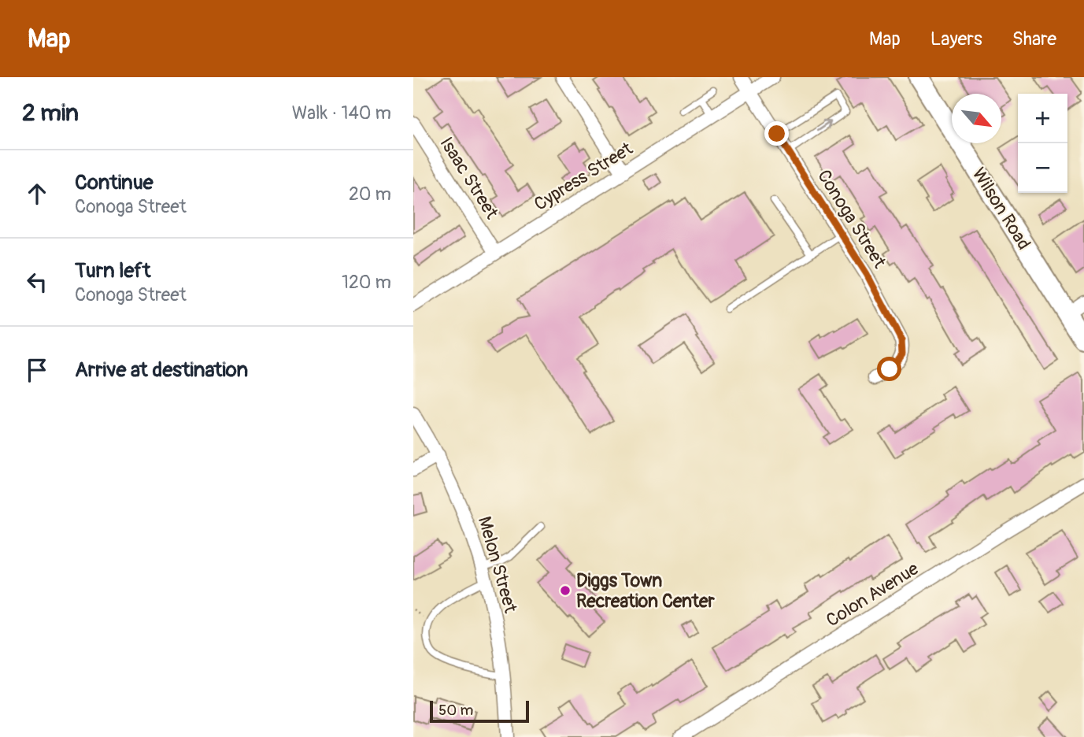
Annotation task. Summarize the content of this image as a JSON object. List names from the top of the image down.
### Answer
{
  "streets": {
    "main road": ["Wilson Road"],
    "street": [
      "Cypress Street",
      "Isaac Street",
      "Conoga Street",
      "Melon Street",
      "Colon Avenue"
    ]
  },
  "crossings": [
    ["Cypress Street", "Isaac Street"],
    ["Cypress Street", "Conoga Street"]
  ],
  "places": ["Diggs Town Recreation Center"],
  "scale_bar": "50 m",
  "north": "bottom right",
  "page": {
    "header": "Map",
    "nav": ["Map", "Layers", "Share"],
    "heading": ["2 min", "Walk · 140 m"],
    "map_buttons": ["+", "−"],
    "list": [
      ["Continue", "Conoga Street", "20 m"],
      ["Turn left", "Conoga Street", "120 m"],
      "Arrive at destination"
    ],
    "scale": "50 m"
  }
}
